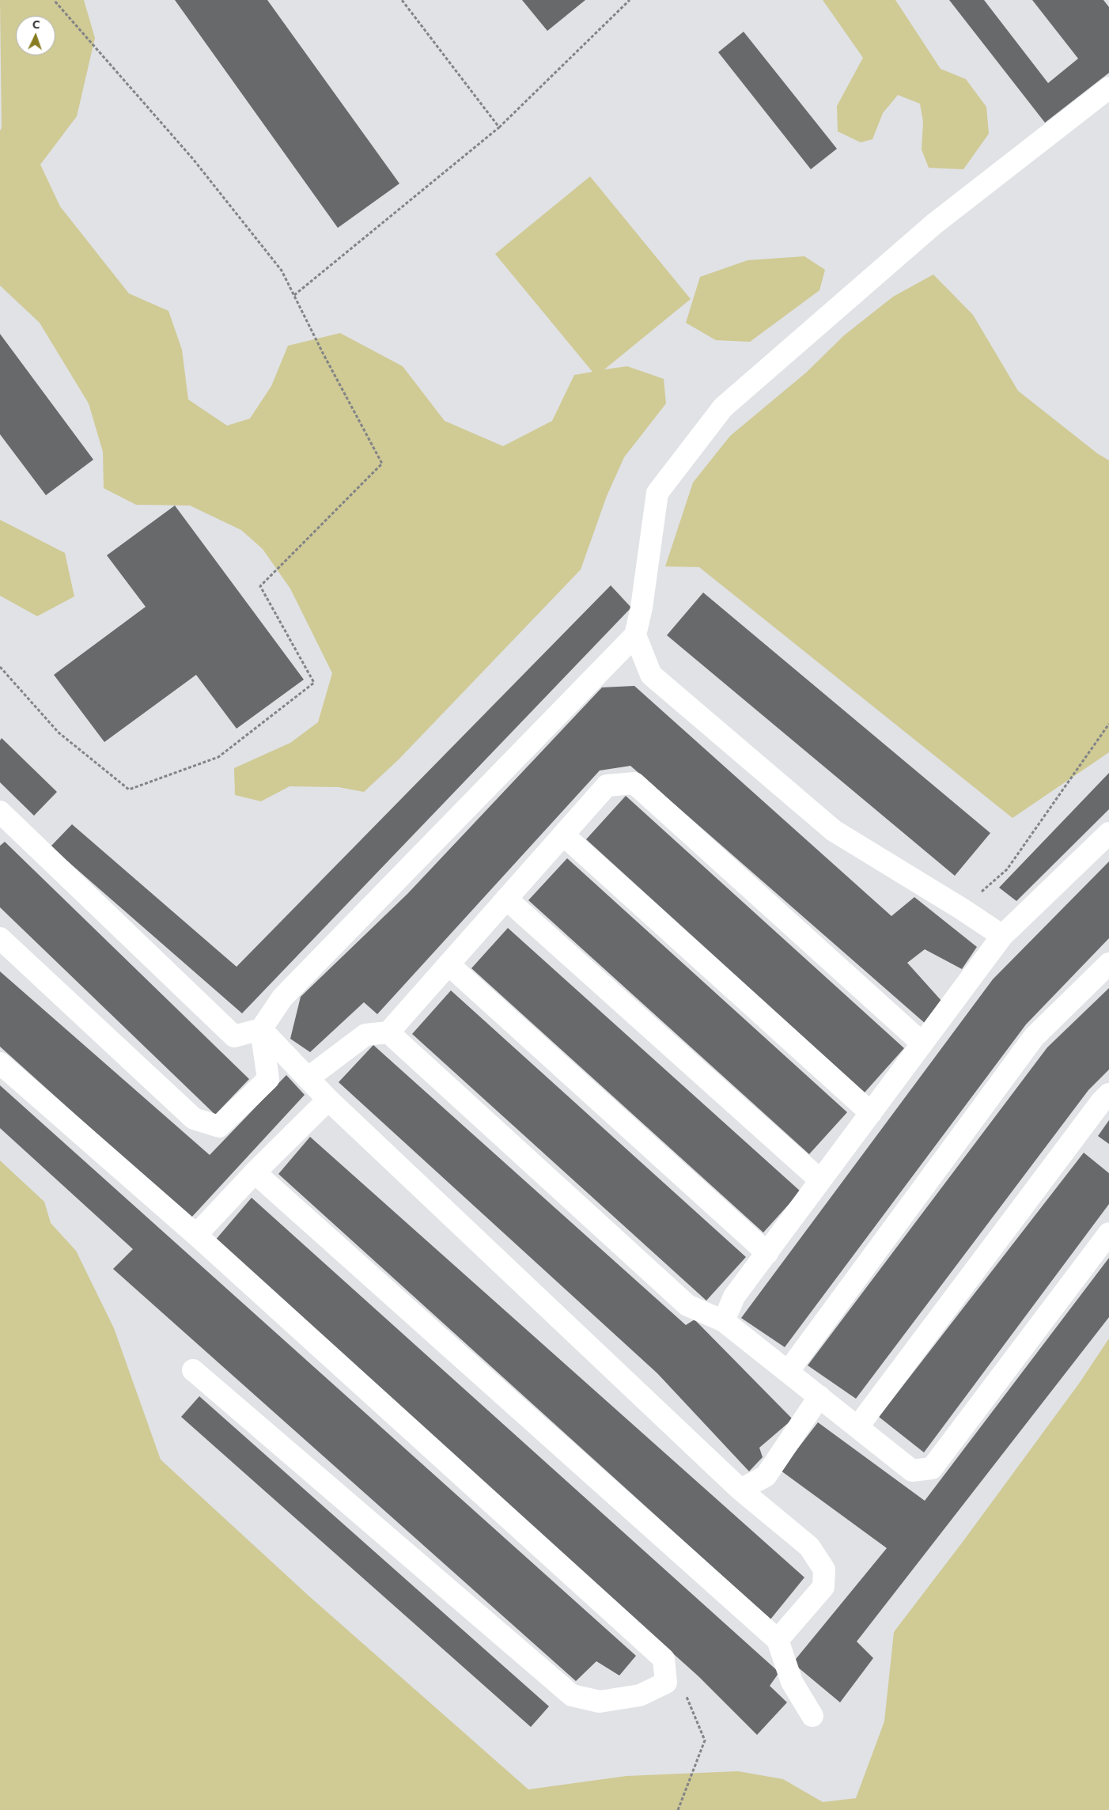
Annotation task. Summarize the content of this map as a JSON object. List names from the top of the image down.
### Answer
{
  "north": "top"
}
